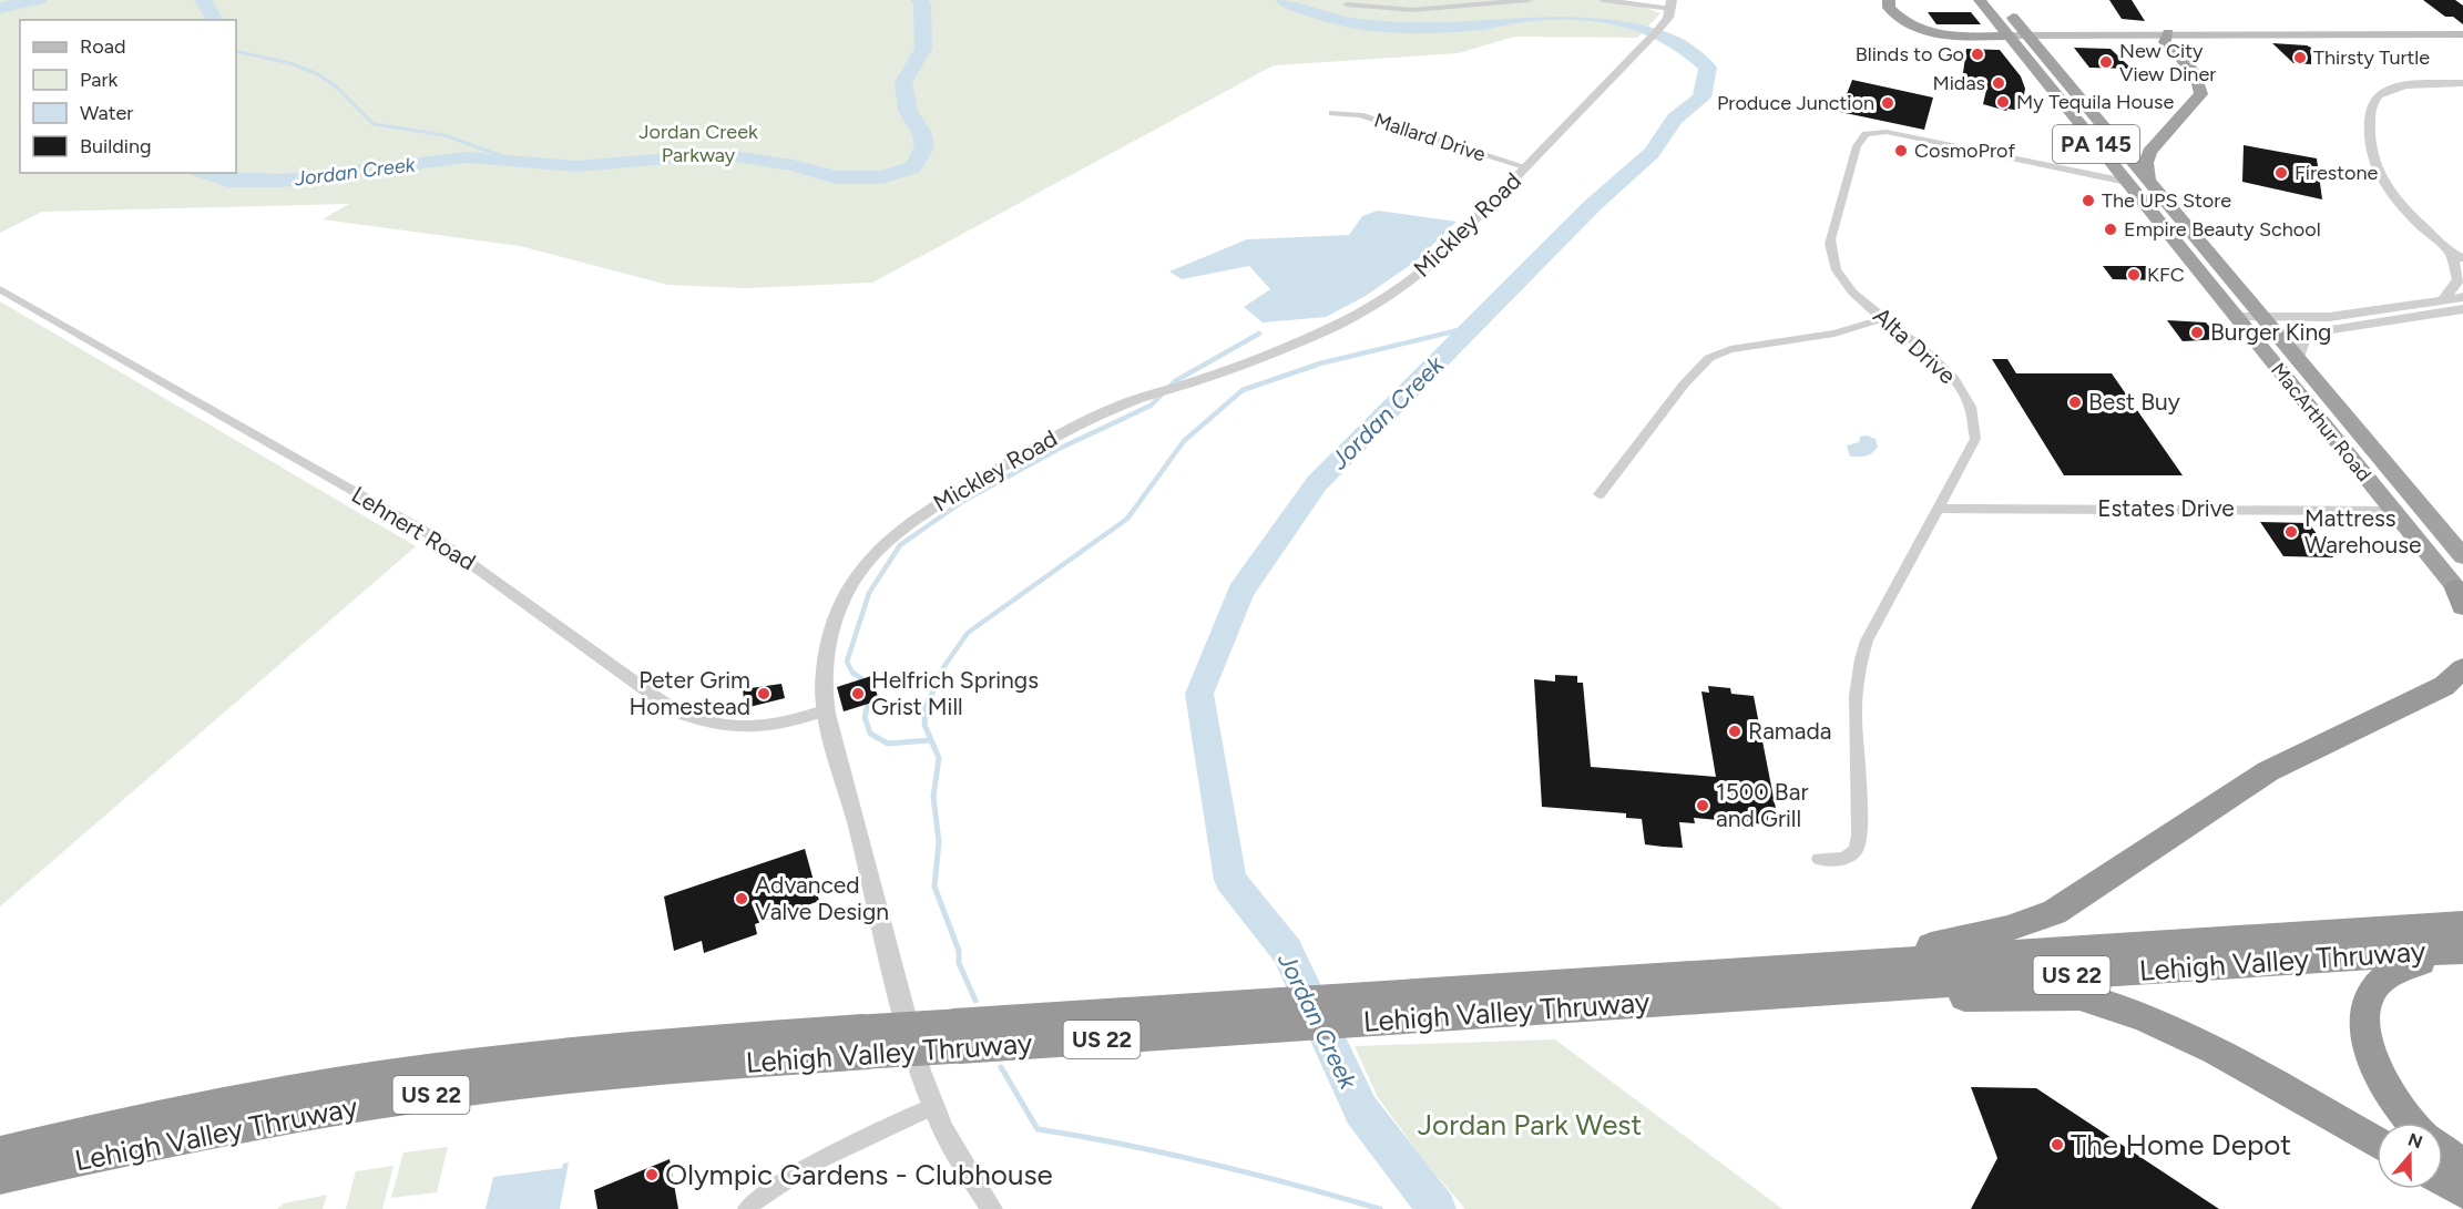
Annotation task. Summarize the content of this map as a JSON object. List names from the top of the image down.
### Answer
{
  "streets": {
    "highway": [
      "PA 145",
      "MacArthur Road",
      "Lehigh Valley Thruway",
      "US 22"
    ],
    "street": [
      "Mallard Drive",
      "Mickley Road",
      "Alta Drive",
      "Estates Drive",
      "Lehnert Road"
    ]
  },
  "crossings": [
    ["Mallard Drive", "Mickley Road"],
    ["Mickley Road", "Lehnert Road"],
    ["Alta Drive", "MacArthur Road"],
    ["Alta Drive", "Estates Drive"],
    ["MacArthur Road", "Estates Drive"]
  ],
  "water": ["Jordan Creek"],
  "parks": ["Jordan Creek Parkway", "Jordan Park West"],
  "places": [
    "Blinds to Go",
    "Thirsty Turtle",
    "New City View Diner",
    "Midas",
    "My Tequila House",
    "Produce Junction",
    "CosmoProf",
    "Firestone",
    "The UPS Store",
    "Empire Beauty School",
    "KFC",
    "Burger King",
    "Best Buy",
    "Mattress Warehouse",
    "Peter Grim Homestead",
    "Helfrich Springs Grist Mill",
    "Ramada",
    "1500 Bar and Grill",
    "Advanced Valve Design",
    "The Home Depot",
    "Olympic Gardens - Clubhouse"
  ],
  "legend": [
    "Road",
    "Park",
    "Water",
    "Building"
  ],
  "north": "top"
}
